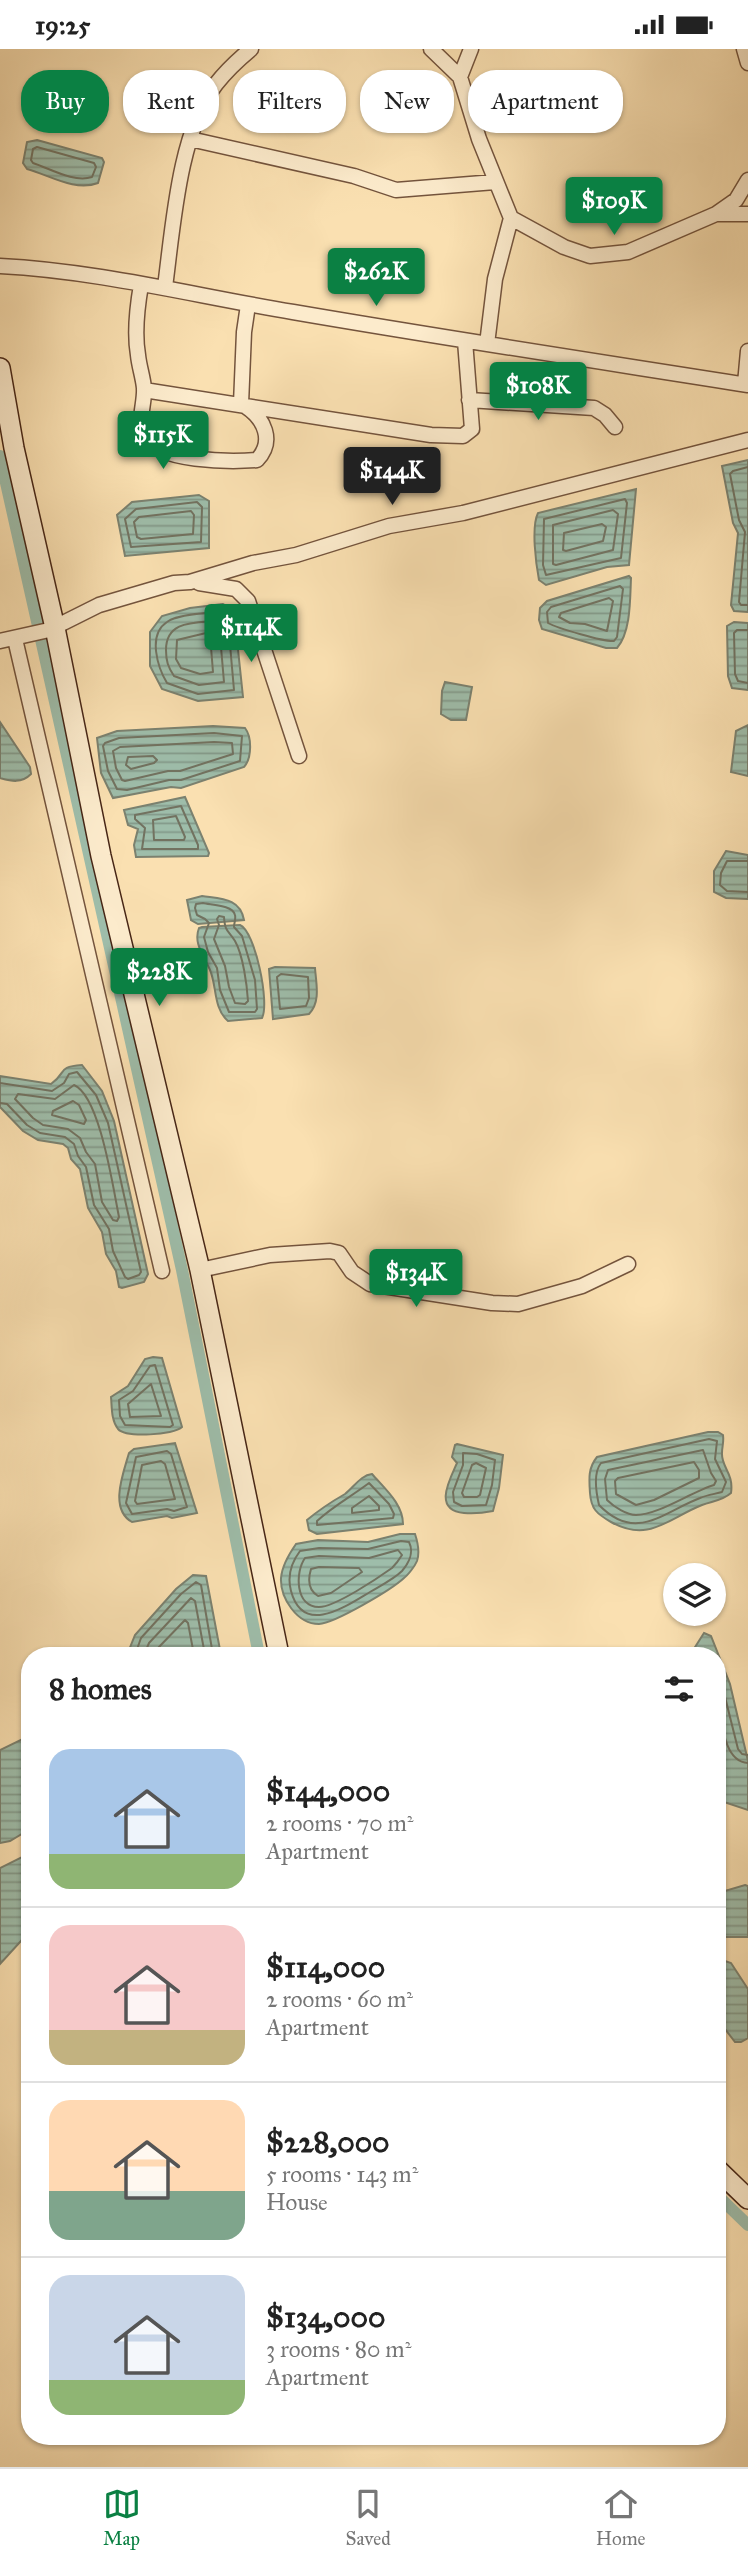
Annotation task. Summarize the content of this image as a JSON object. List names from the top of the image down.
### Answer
{
  "page": {
    "status": "19:25",
    "chip": [
      "Buy",
      "Rent",
      "Filters",
      "New",
      "Apartment"
    ],
    "price": [
      "$109K",
      "$262K",
      "$108K",
      "$115K",
      "$144K",
      "$114K",
      "$228K",
      "$134K"
    ],
    "heading": "8 homes",
    "list": [
      {
        "name": "$144,000",
        "note": "2 rooms · 70 m² · Apartment"
      },
      {
        "name": "$114,000",
        "note": "2 rooms · 60 m² · Apartment"
      },
      {
        "name": "$228,000",
        "note": "5 rooms · 143 m² · House"
      },
      {
        "name": "$134,000",
        "note": "3 rooms · 80 m² · Apartment"
      }
    ],
    "tabs": ["Map", "Saved", "Home"]
  }
}
